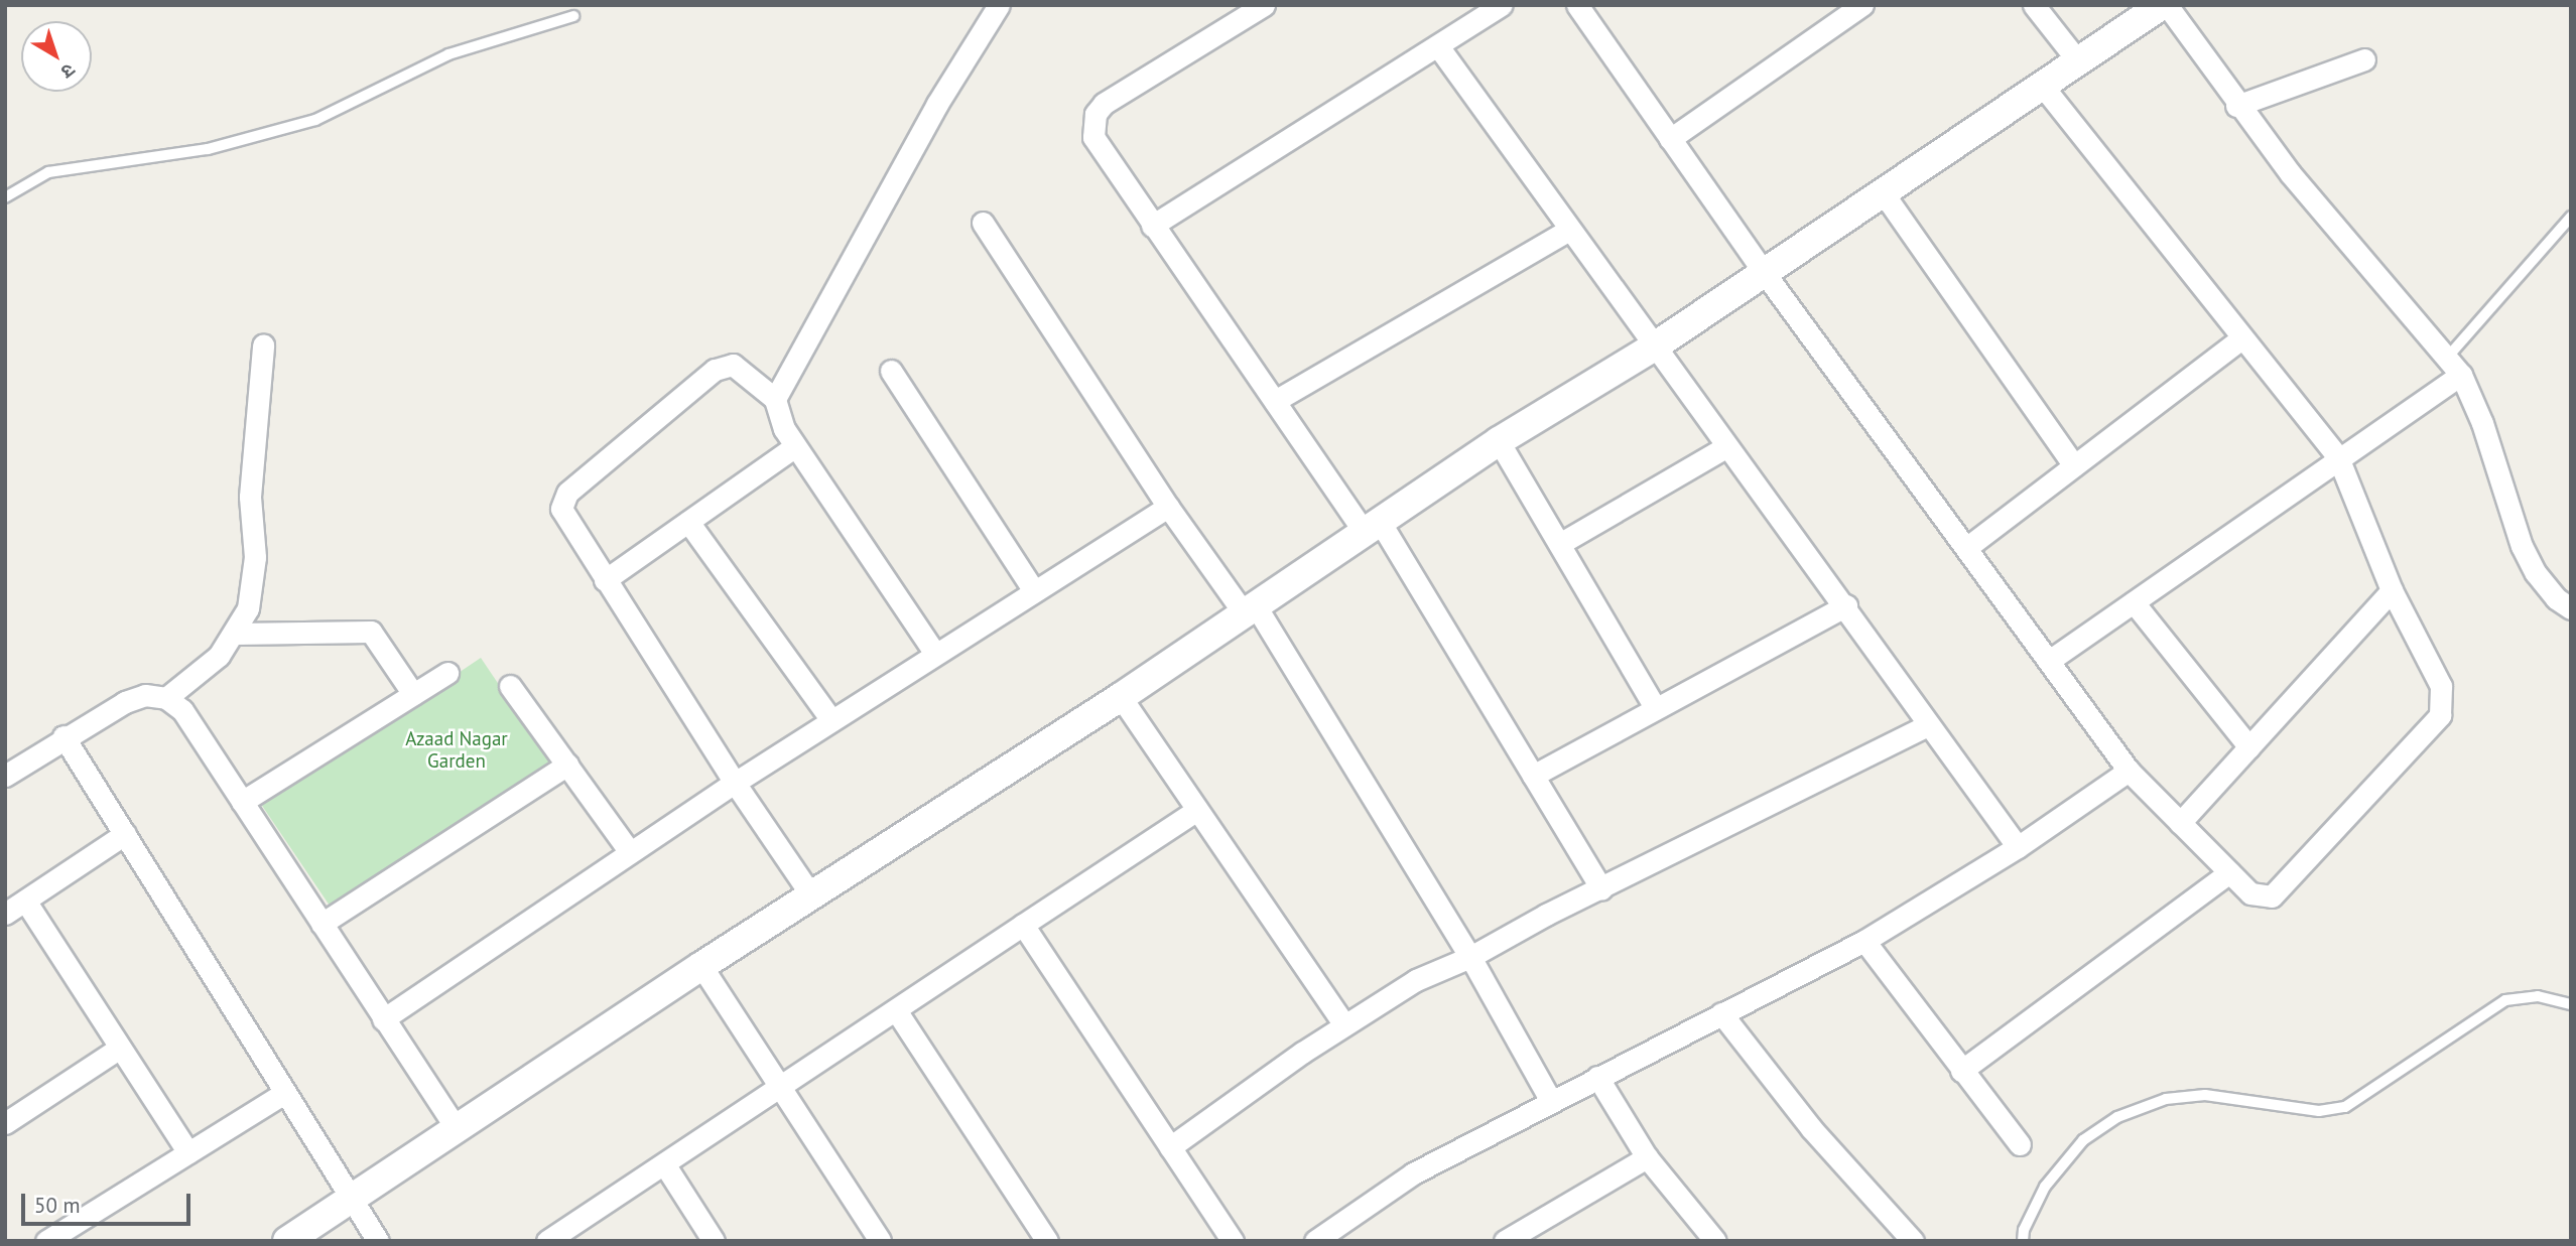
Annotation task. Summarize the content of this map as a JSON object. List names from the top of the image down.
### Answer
{
  "parks": ["Azaad Nagar Garden"],
  "scale_bar": "50 m",
  "north": "bottom right"
}
